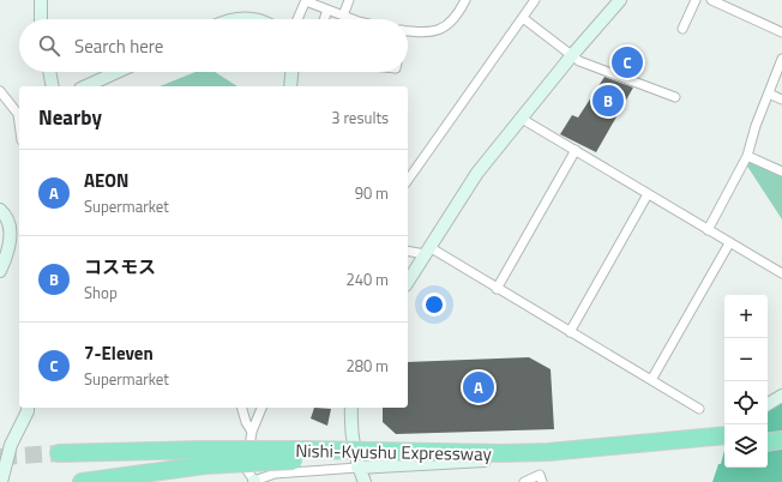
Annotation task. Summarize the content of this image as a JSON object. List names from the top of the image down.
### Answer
{
  "streets": {
    "highway": ["Nishi-Kyushu Expressway"]
  },
  "page": {
    "search": "Search here",
    "pins": ["C", "B", "A"],
    "heading": ["Nearby", "3 results"],
    "list": [
      {
        "mark": "A",
        "name": "AEON",
        "note": "Supermarket",
        "value": "90 m"
      },
      {
        "mark": "B",
        "name": "コスモス",
        "note": "Shop",
        "value": "240 m"
      },
      {
        "mark": "C",
        "name": "7-Eleven",
        "note": "Supermarket",
        "value": "280 m"
      }
    ],
    "map_buttons": ["+", "−"]
  }
}
